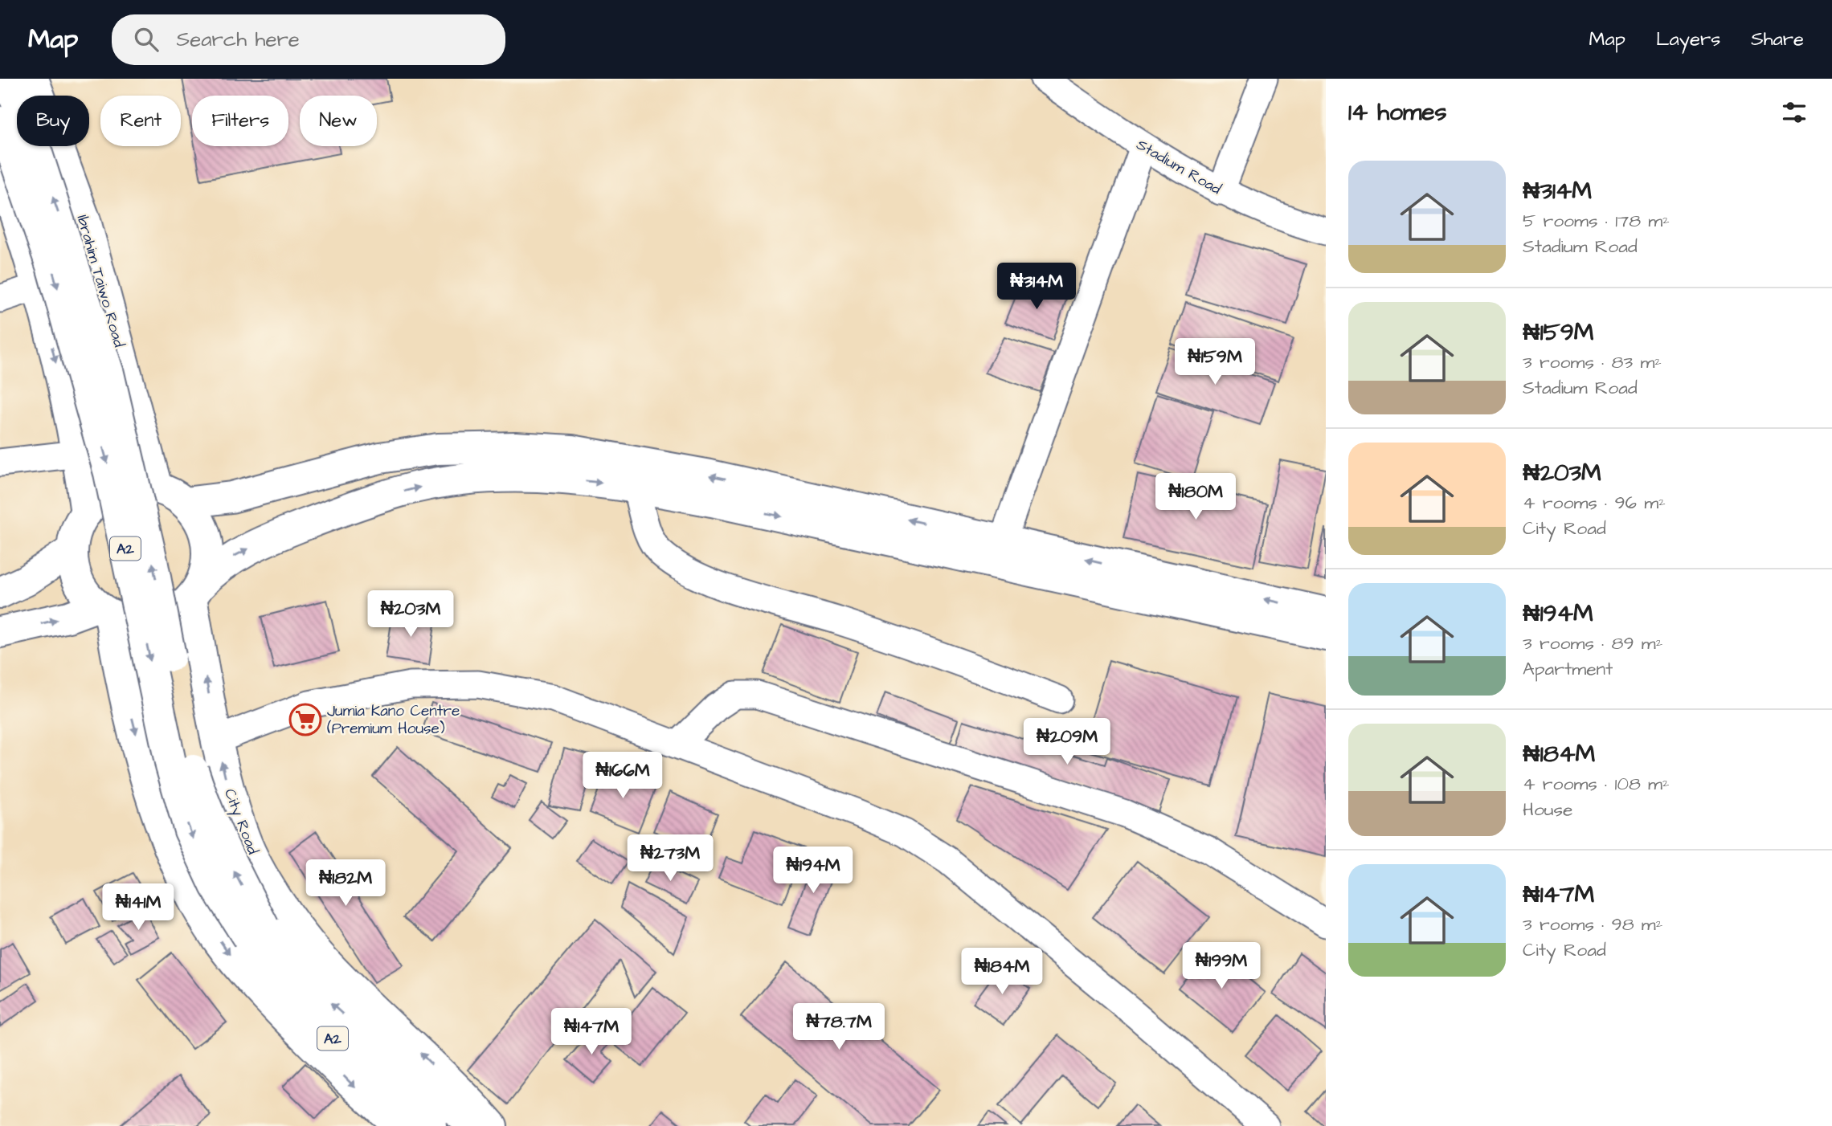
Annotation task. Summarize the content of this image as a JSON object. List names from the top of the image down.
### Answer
{
  "streets": {
    "main road": ["Ibrahim Taiwo Road", "A2", "City Road"],
    "street": ["Stadium Road"]
  },
  "crossings": [
    ["Ibrahim Taiwo Road", "A2"],
    ["Ibrahim Taiwo Road", "City Road"],
    ["A2", "City Road"]
  ],
  "places": {
    "supermarket": ["Jumia Kano Centre (Premium House)"]
  },
  "page": {
    "header": "Map",
    "search": "Search here",
    "nav": ["Map", "Layers", "Share"],
    "heading": "14 homes",
    "chip": [
      "Buy",
      "Rent",
      "Filters",
      "New"
    ],
    "list": [
      {
        "name": "₦314M",
        "note": "5 rooms · 178 m² · Stadium Road"
      },
      {
        "name": "₦159M",
        "note": "3 rooms · 83 m² · Stadium Road"
      },
      {
        "name": "₦203M",
        "note": "4 rooms · 96 m² · City Road"
      },
      {
        "name": "₦194M",
        "note": "3 rooms · 89 m² · Apartment"
      },
      {
        "name": "₦184M",
        "note": "4 rooms · 108 m² · House"
      },
      {
        "name": "₦147M",
        "note": "3 rooms · 98 m² · City Road"
      }
    ],
    "price": [
      "₦314M",
      "₦159M",
      "₦180M",
      "₦203M",
      "₦209M",
      "₦166M",
      "₦273M",
      "₦194M",
      "₦182M",
      "₦141M",
      "₦199M",
      "₦184M",
      "₦78.7M",
      "₦147M"
    ]
  }
}
